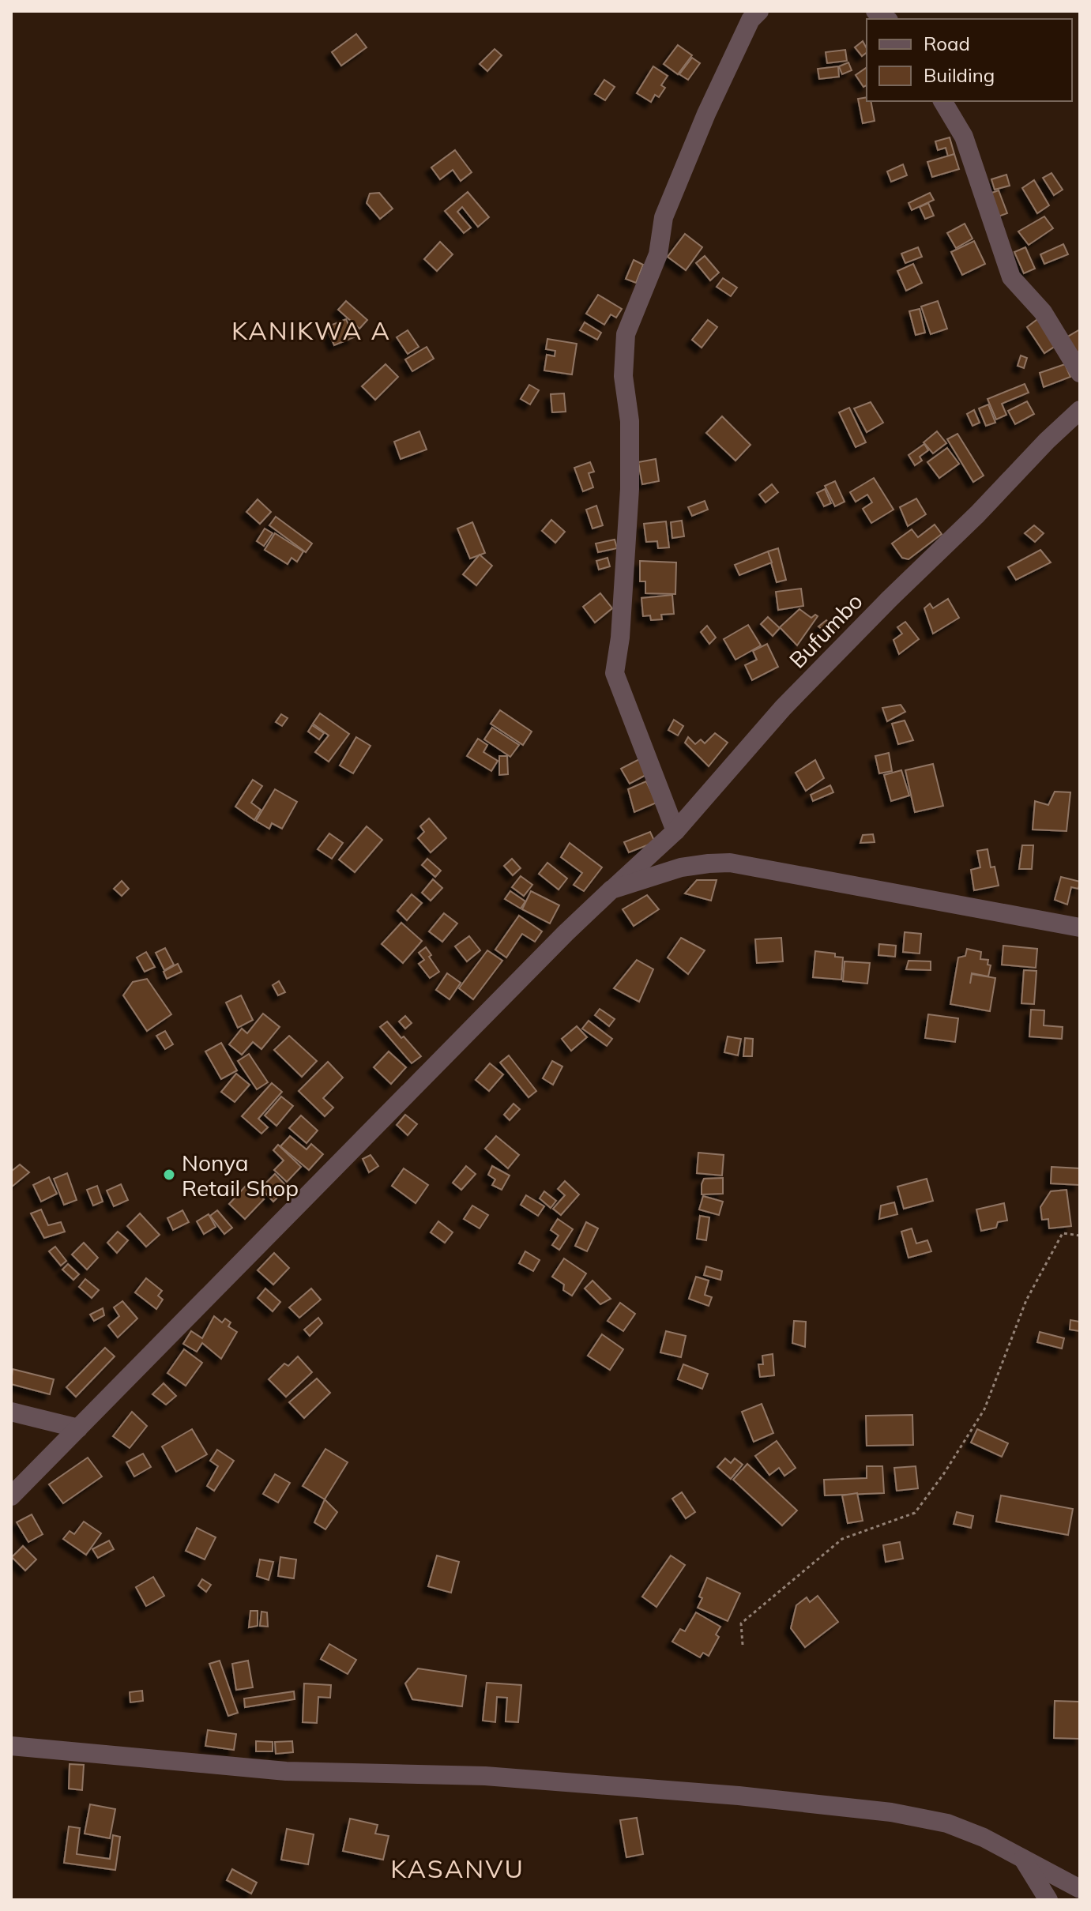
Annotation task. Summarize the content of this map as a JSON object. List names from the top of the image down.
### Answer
{
  "streets": {
    "street": ["Bufumbo"]
  },
  "districts": ["KANIKWA A", "KASANVU"],
  "places": ["Nonya Retail Shop"],
  "legend": ["Road", "Building"]
}
